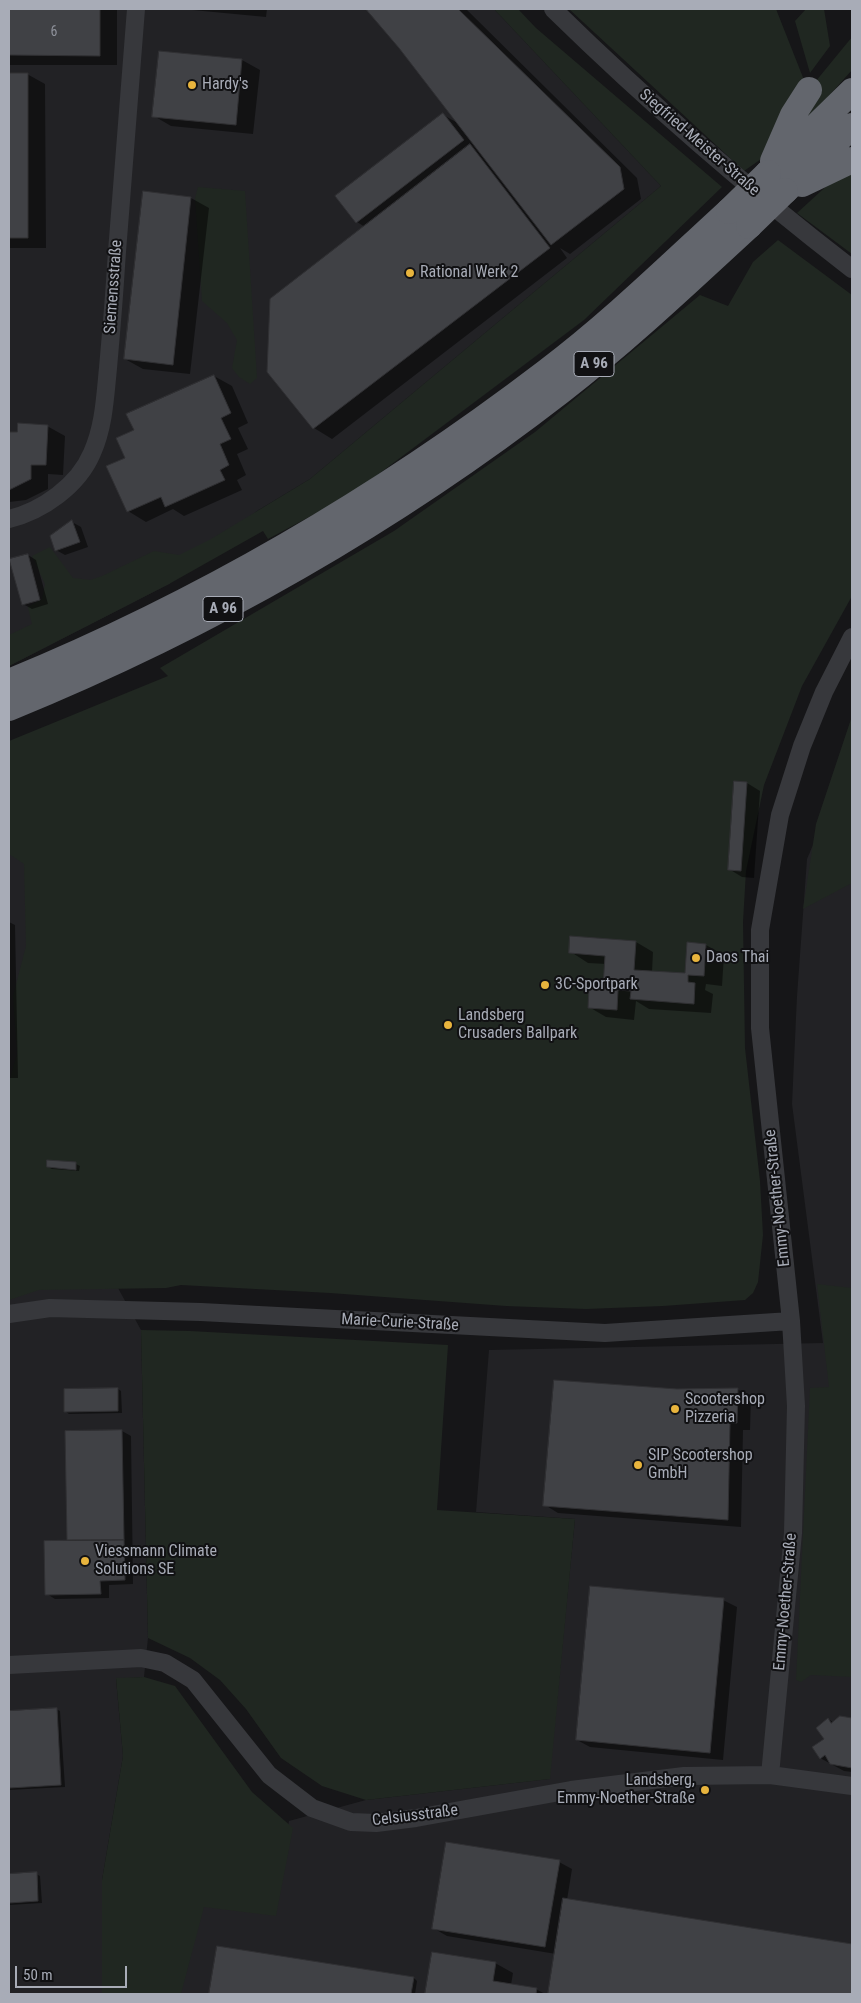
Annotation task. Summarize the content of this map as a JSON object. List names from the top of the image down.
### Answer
{
  "streets": {
    "highway": ["A 96"],
    "street": [
      "Siegfried-Meister-Straße",
      "Siemensstraße",
      "Emmy-Noether-Straße",
      "Marie-Curie-Straße",
      "Celsiusstraße"
    ]
  },
  "crossings": [
    ["Emmy-Noether-Straße", "Marie-Curie-Straße"],
    ["Emmy-Noether-Straße", "Celsiusstraße"]
  ],
  "places": [
    "Hardy's",
    "Rational Werk 2",
    "Daos Thai",
    "3C-Sportpark",
    "Landsberg Crusaders Ballpark",
    "Scootershop Pizzeria",
    "SIP Scootershop GmbH",
    "Viessmann Climate Solutions SE",
    "Landsberg, Emmy-Noether-Straße"
  ],
  "house_numbers": ["6"],
  "scale_bar": "50 m"
}
